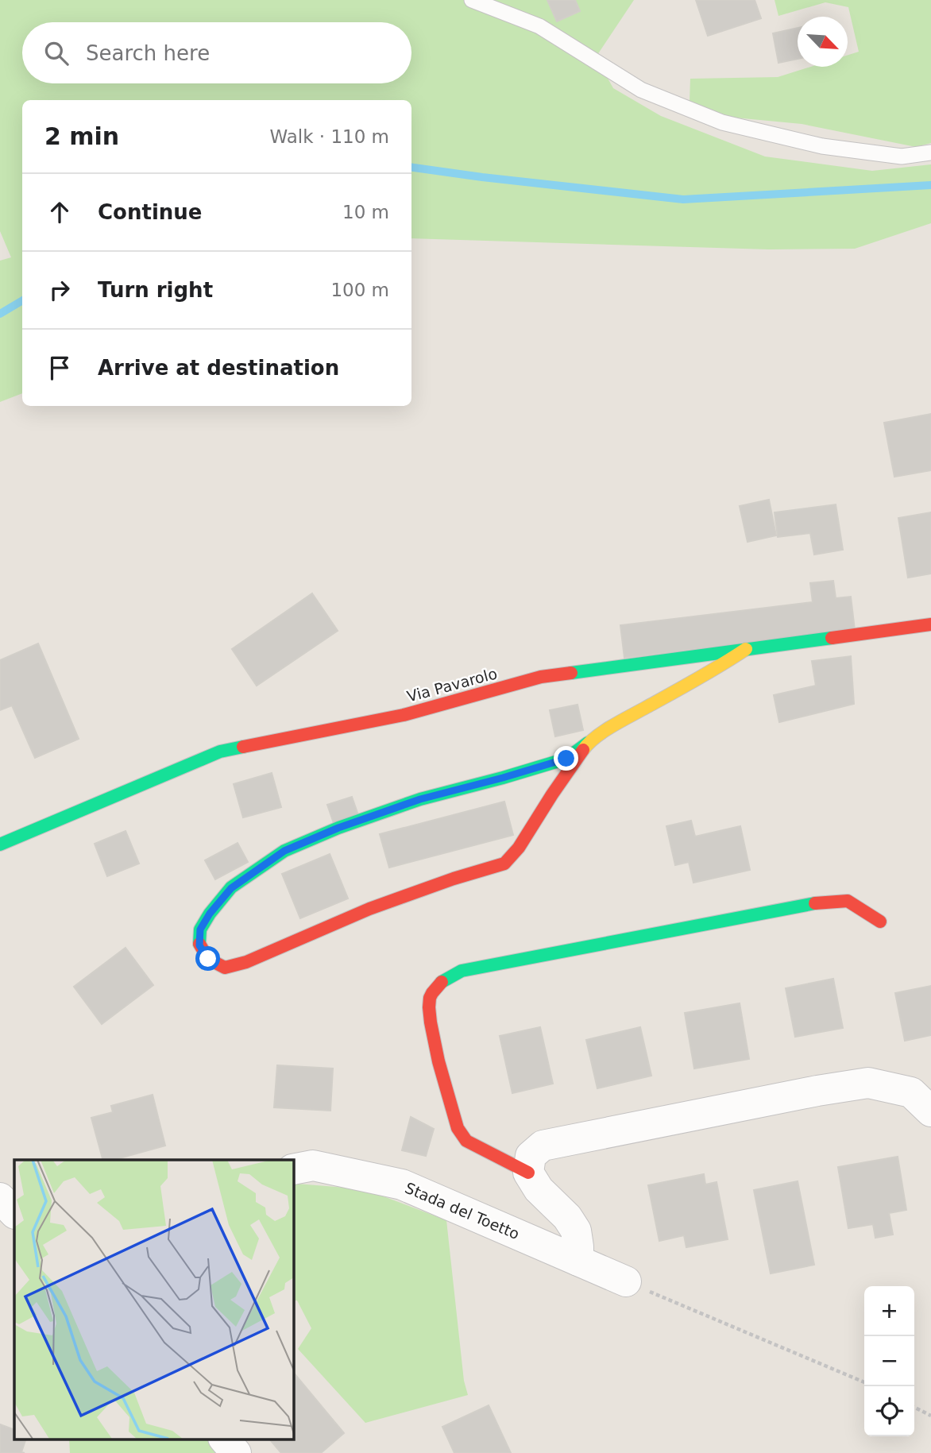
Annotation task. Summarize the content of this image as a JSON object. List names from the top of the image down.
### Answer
{
  "streets": {
    "street": ["Via Pavarolo", "Stada del Toetto"]
  },
  "north": "bottom right",
  "page": {
    "search": "Search here",
    "heading": ["2 min", "Walk · 110 m"],
    "list": [
      ["Continue", "10 m"],
      ["Turn right", "100 m"],
      "Arrive at destination"
    ],
    "map_buttons": ["+", "−"]
  }
}
